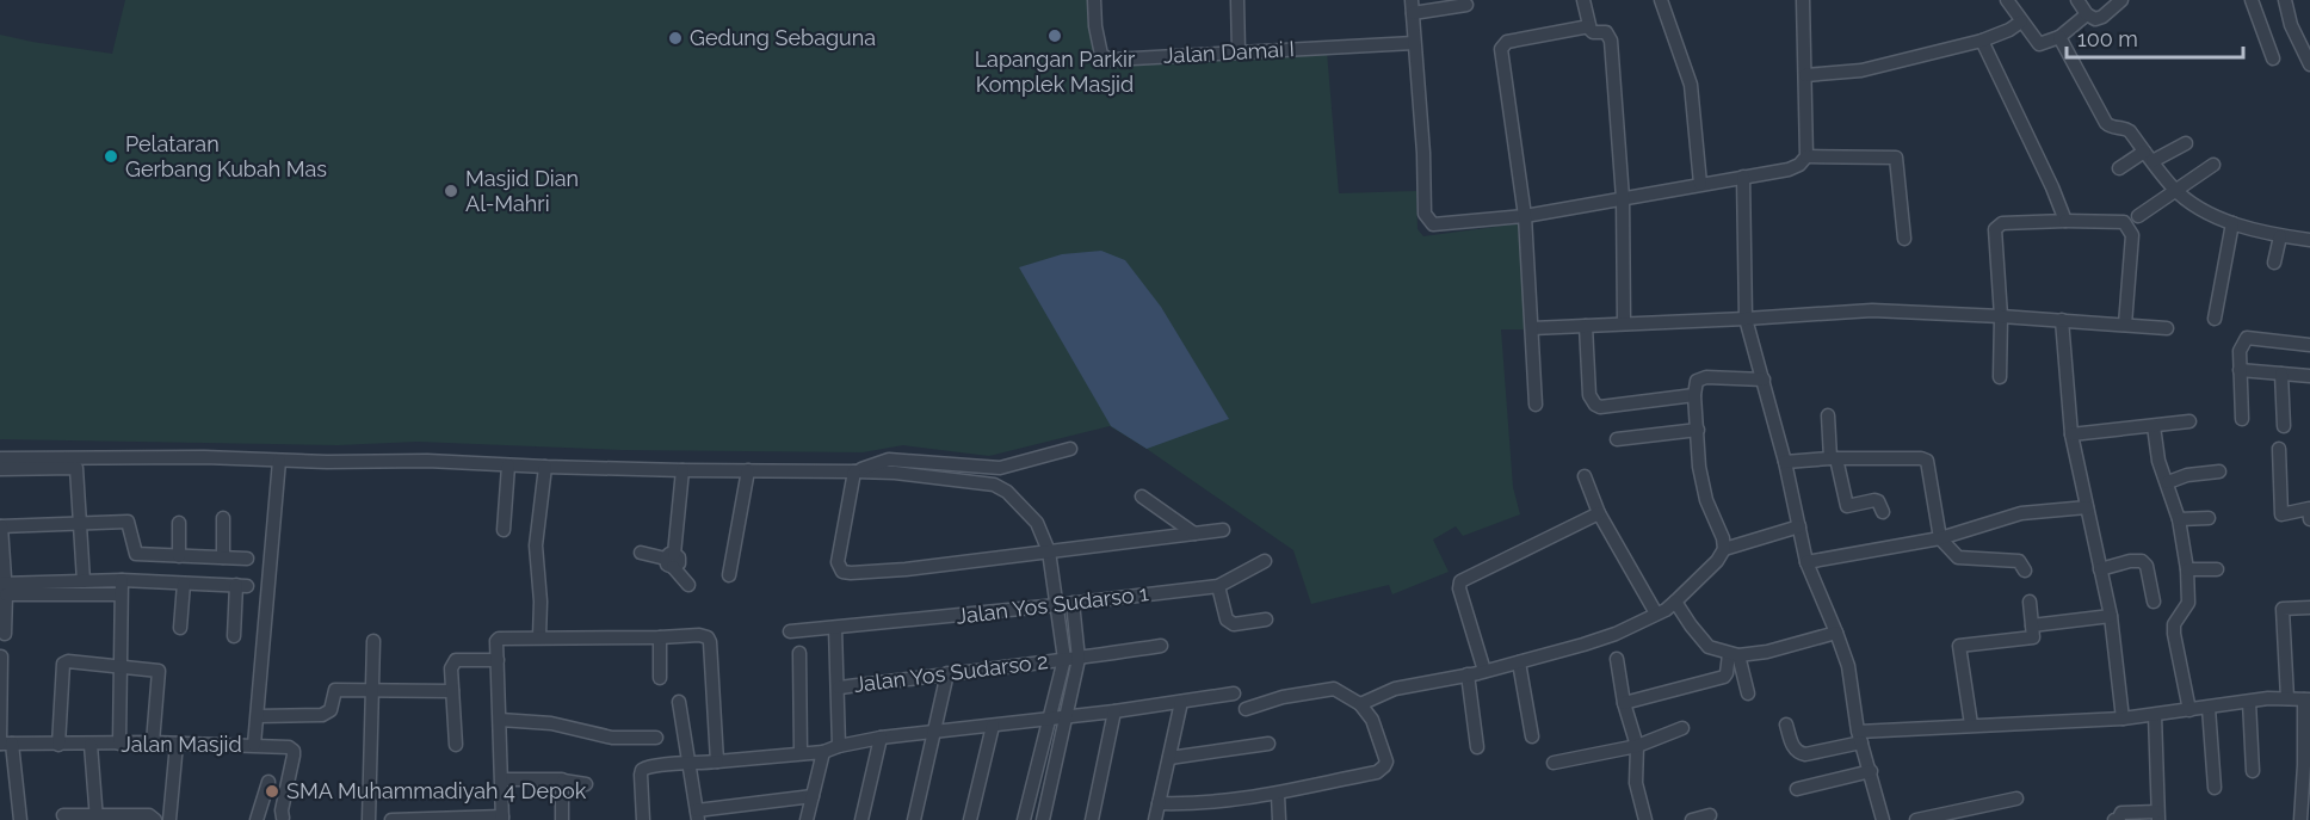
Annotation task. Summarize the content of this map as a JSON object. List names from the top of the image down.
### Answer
{
  "streets": {
    "street": [
      "Jalan Damai I",
      "Jalan Yos Sudarso 1",
      "Jalan Yos Sudarso 2",
      "Jalan Masjid"
    ]
  },
  "places": [
    "Lapangan Parkir Komplek Masjid",
    "Gedung Sebaguna",
    "Pelataran Gerbang Kubah Mas",
    "Masjid Dian Al-Mahri",
    "SMA Muhammadiyah 4 Depok"
  ],
  "scale_bar": "100 m"
}
